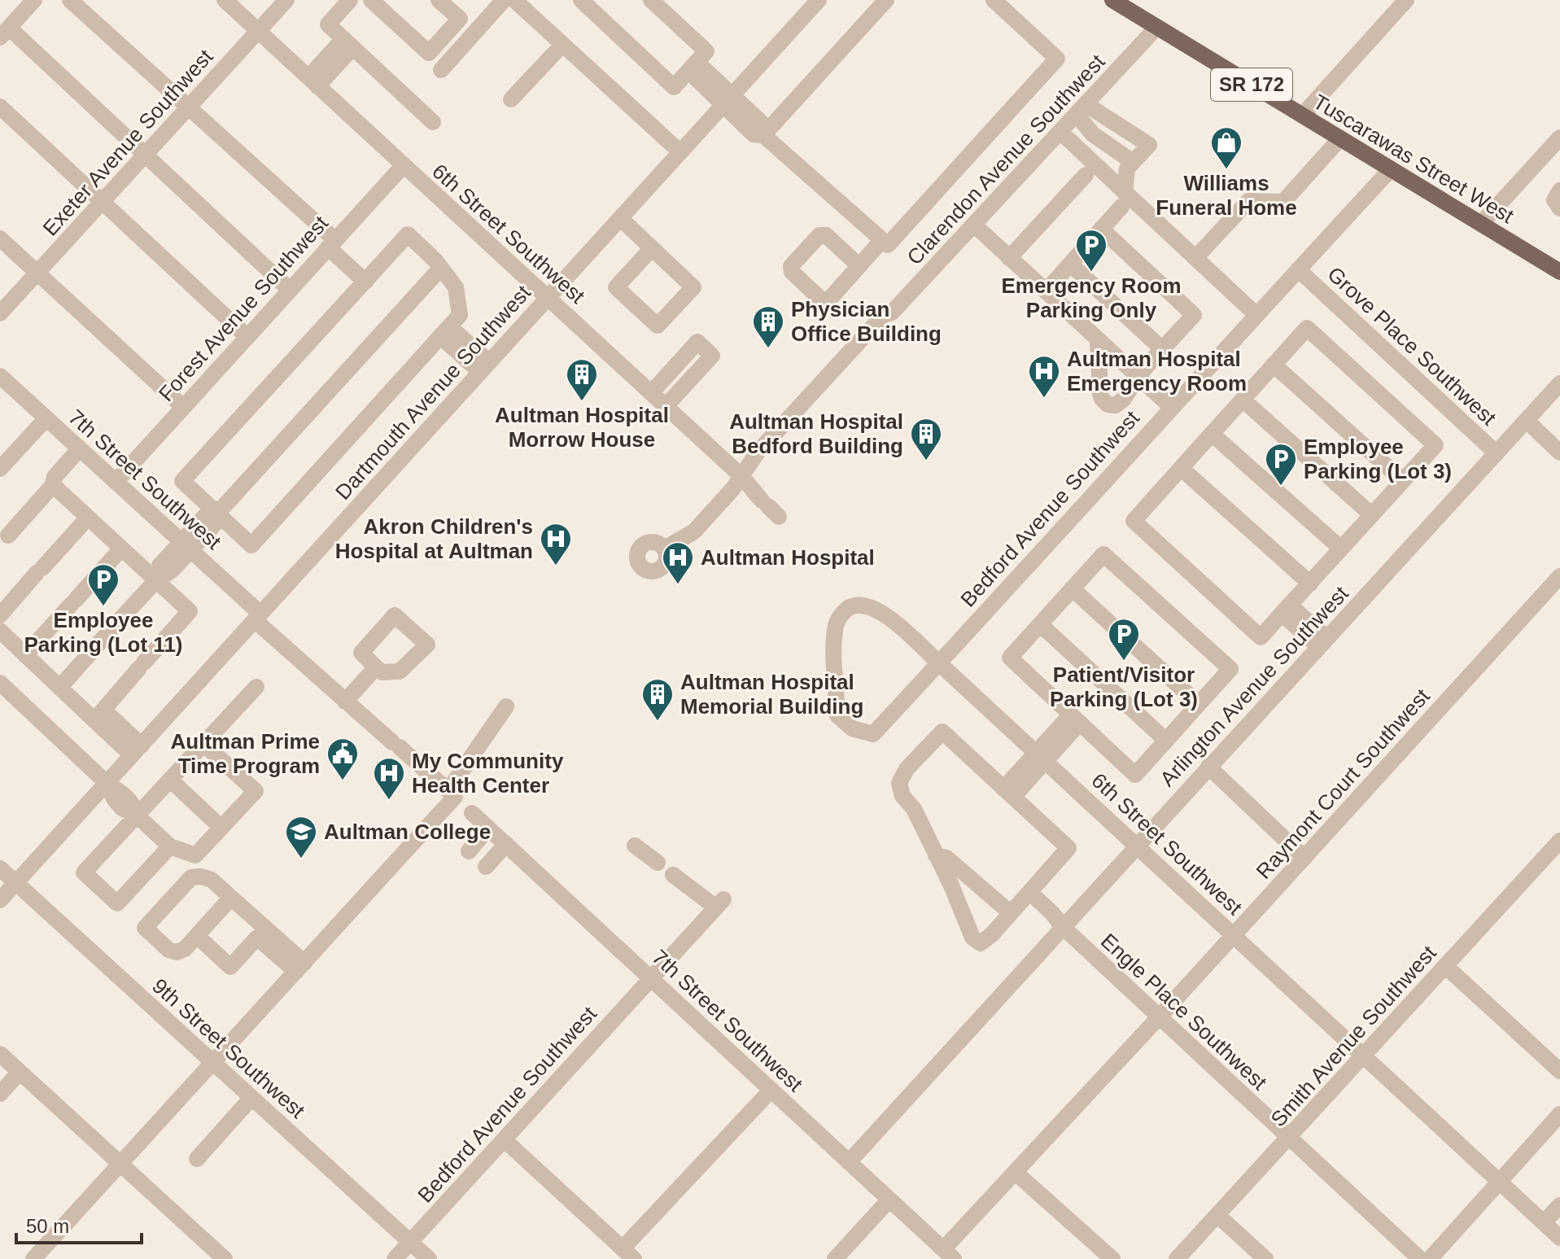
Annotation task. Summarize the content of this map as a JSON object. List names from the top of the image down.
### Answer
{
  "streets": {
    "main road": ["SR 172", "Tuscarawas Street West"],
    "street": [
      "Exeter Avenue Southwest",
      "Clarendon Avenue Southwest",
      "6th Street Southwest",
      "Forest Avenue Southwest",
      "Grove Place Southwest",
      "Dartmouth Avenue Southwest",
      "7th Street Southwest",
      "Bedford Avenue Southwest",
      "Arlington Avenue Southwest",
      "Raymont Court Southwest",
      "Engle Place Southwest",
      "Smith Avenue Southwest",
      "9th Street Southwest"
    ]
  },
  "crossings": [
    ["Exeter Avenue Southwest", "6th Street Southwest"],
    ["Tuscarawas Street West", "Clarendon Avenue Southwest"],
    ["Tuscarawas Street West", "Bedford Avenue Southwest"],
    ["Clarendon Avenue Southwest", "6th Street Southwest"],
    ["6th Street Southwest", "Forest Avenue Southwest"],
    ["6th Street Southwest", "Dartmouth Avenue Southwest"],
    ["6th Street Southwest", "Bedford Avenue Southwest"],
    ["6th Street Southwest", "Arlington Avenue Southwest"],
    ["6th Street Southwest", "Raymont Court Southwest"],
    ["6th Street Southwest", "Smith Avenue Southwest"],
    ["Forest Avenue Southwest", "7th Street Southwest"],
    ["Grove Place Southwest", "Bedford Avenue Southwest"],
    ["Grove Place Southwest", "Arlington Avenue Southwest"],
    ["Dartmouth Avenue Southwest", "7th Street Southwest"],
    ["Dartmouth Avenue Southwest", "9th Street Southwest"],
    ["7th Street Southwest", "Bedford Avenue Southwest"],
    ["7th Street Southwest", "Arlington Avenue Southwest"],
    ["7th Street Southwest", "Raymont Court Southwest"],
    ["Bedford Avenue Southwest", "9th Street Southwest"],
    ["Arlington Avenue Southwest", "Engle Place Southwest"],
    ["Raymont Court Southwest", "Engle Place Southwest"],
    ["Engle Place Southwest", "Smith Avenue Southwest"]
  ],
  "places": {
    "shop": ["Williams Funeral Home"],
    "parking": [
      "Emergency Room Parking Only",
      "Employee Parking (Lot 3)",
      "Employee Parking (Lot 11)",
      "Patient/Visitor Parking (Lot 3)"
    ],
    "building": [
      "Physician Office Building",
      "Aultman Hospital Morrow House",
      "Aultman Hospital Bedford Building",
      "Aultman Hospital Memorial Building"
    ],
    "hospital": [
      "Aultman Hospital Emergency Room",
      "Akron Children's Hospital at Aultman",
      "Aultman Hospital",
      "My Community Health Center"
    ],
    "public building": ["Aultman Prime Time Program"],
    "school or university": ["Aultman College"]
  },
  "scale_bar": "50 m"
}
